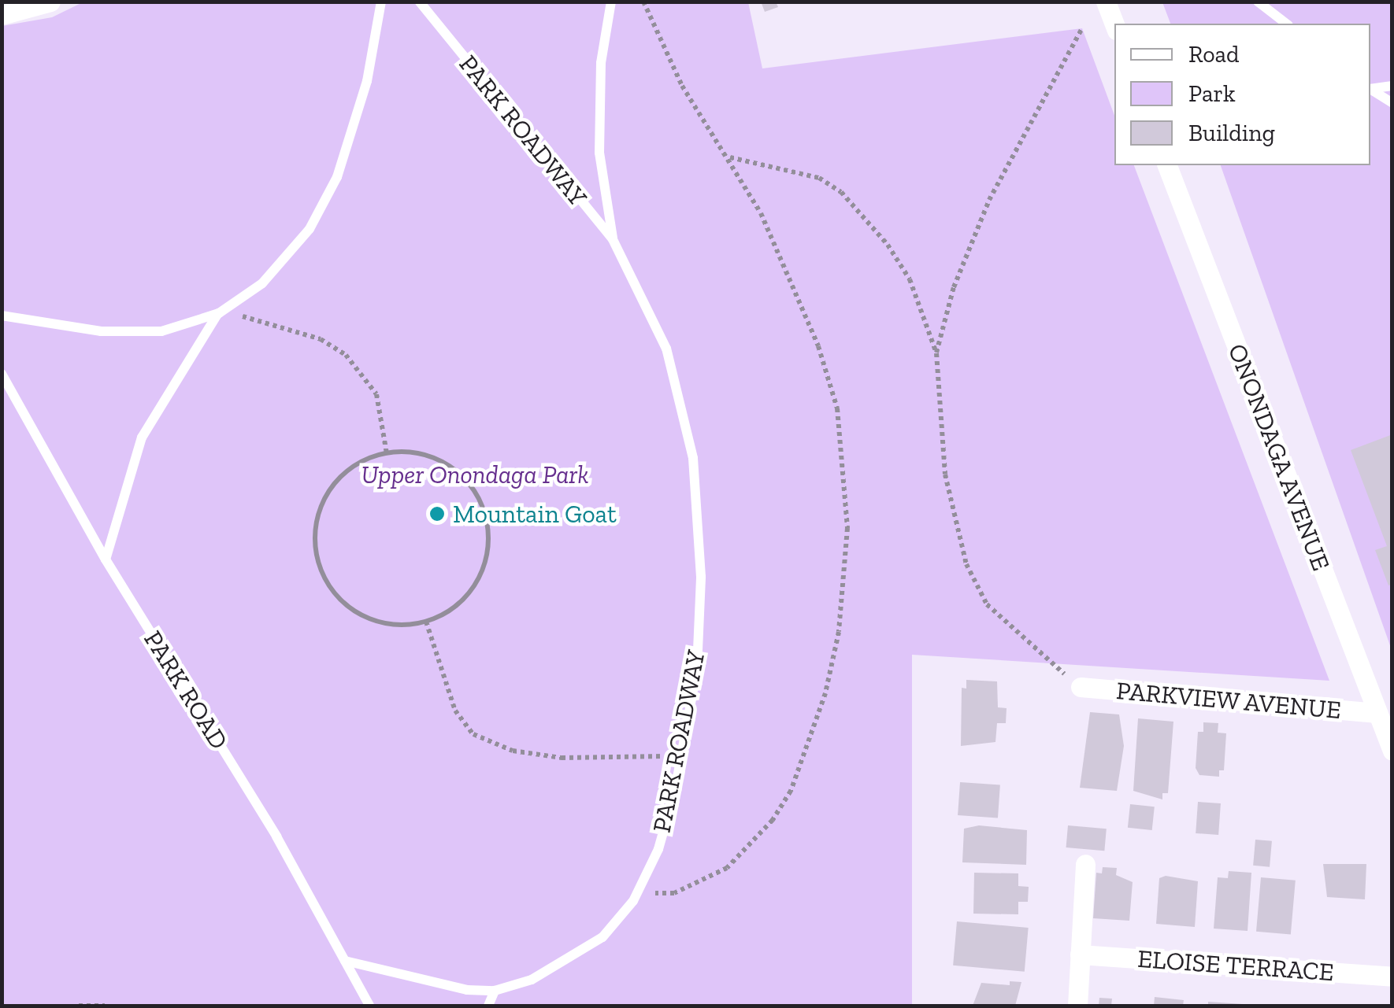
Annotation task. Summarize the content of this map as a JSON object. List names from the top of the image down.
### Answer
{
  "streets": {
    "street": ["ONONDAGA AVENUE", "PARKVIEW AVENUE", "ELOISE TERRACE"],
    "lane": ["PARK ROADWAY", "PARK ROAD"]
  },
  "crossings": [
    ["ONONDAGA AVENUE", "PARKVIEW AVENUE"]
  ],
  "parks": ["Upper Onondaga Park"],
  "places": ["Mountain Goat"],
  "legend": ["Road", "Park", "Building"]
}
